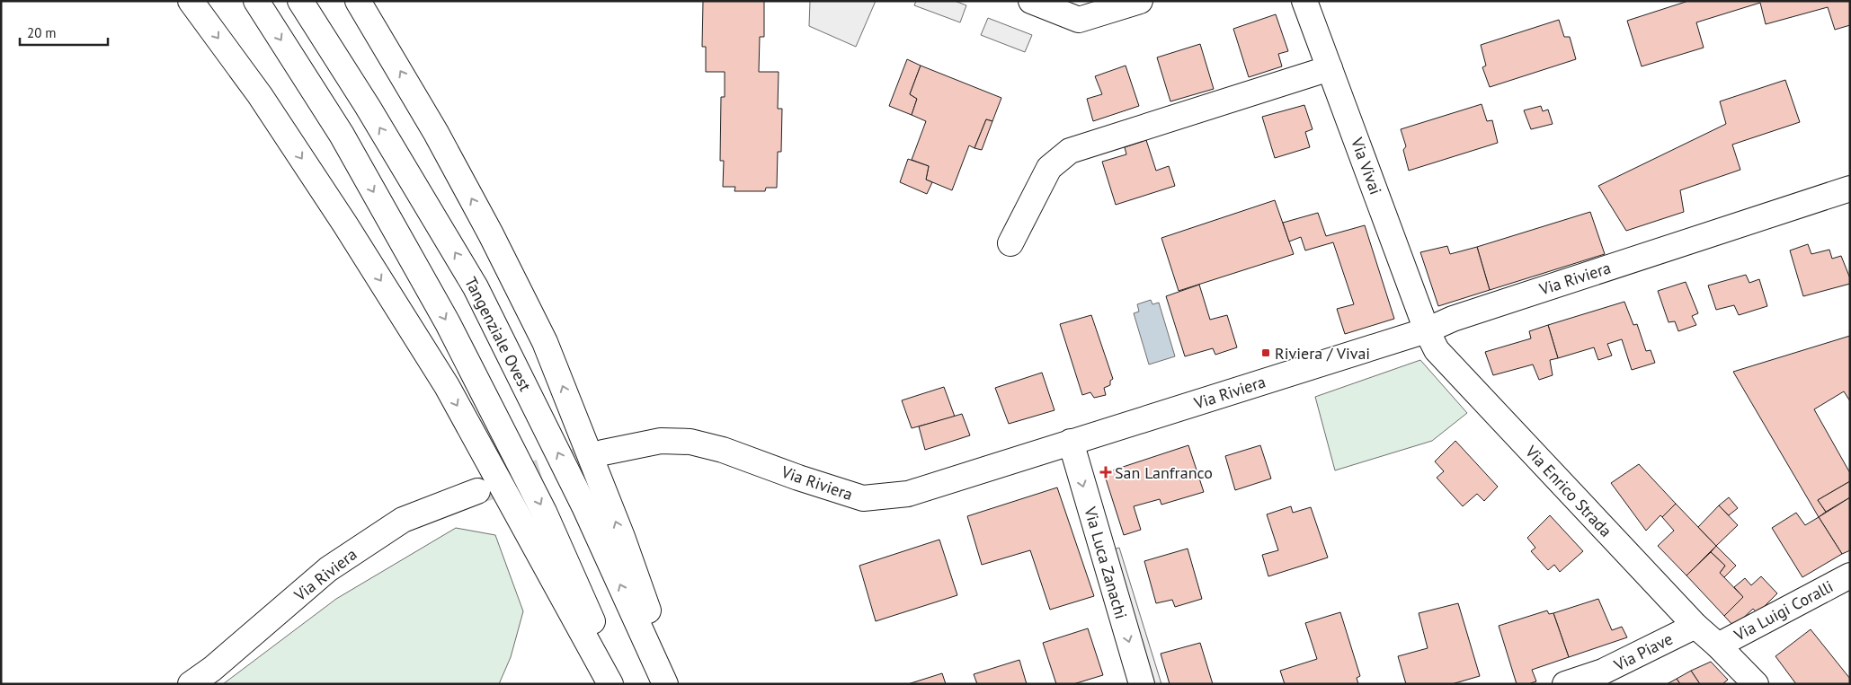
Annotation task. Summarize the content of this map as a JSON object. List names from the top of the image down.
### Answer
{
  "streets": {
    "main road": [
      "Via Vivai",
      "Via Riviera",
      "Tangenziale Ovest",
      "Via Enrico Strada",
      "Via Luca Zanachi",
      "Via Luigi Coralli",
      "Via Piave"
    ]
  },
  "crossings": [
    ["Via Vivai", "Via Riviera"],
    ["Via Vivai", "Via Enrico Strada"],
    ["Via Riviera", "Via Enrico Strada"],
    ["Via Riviera", "Via Luca Zanachi"],
    ["Via Enrico Strada", "Via Luigi Coralli"],
    ["Via Enrico Strada", "Via Piave"]
  ],
  "one_way": ["Via Luca Zanachi"],
  "places": {
    "transit": ["Riviera / Vivai"],
    "health": ["San Lanfranco"]
  },
  "scale_bar": "20 m"
}
